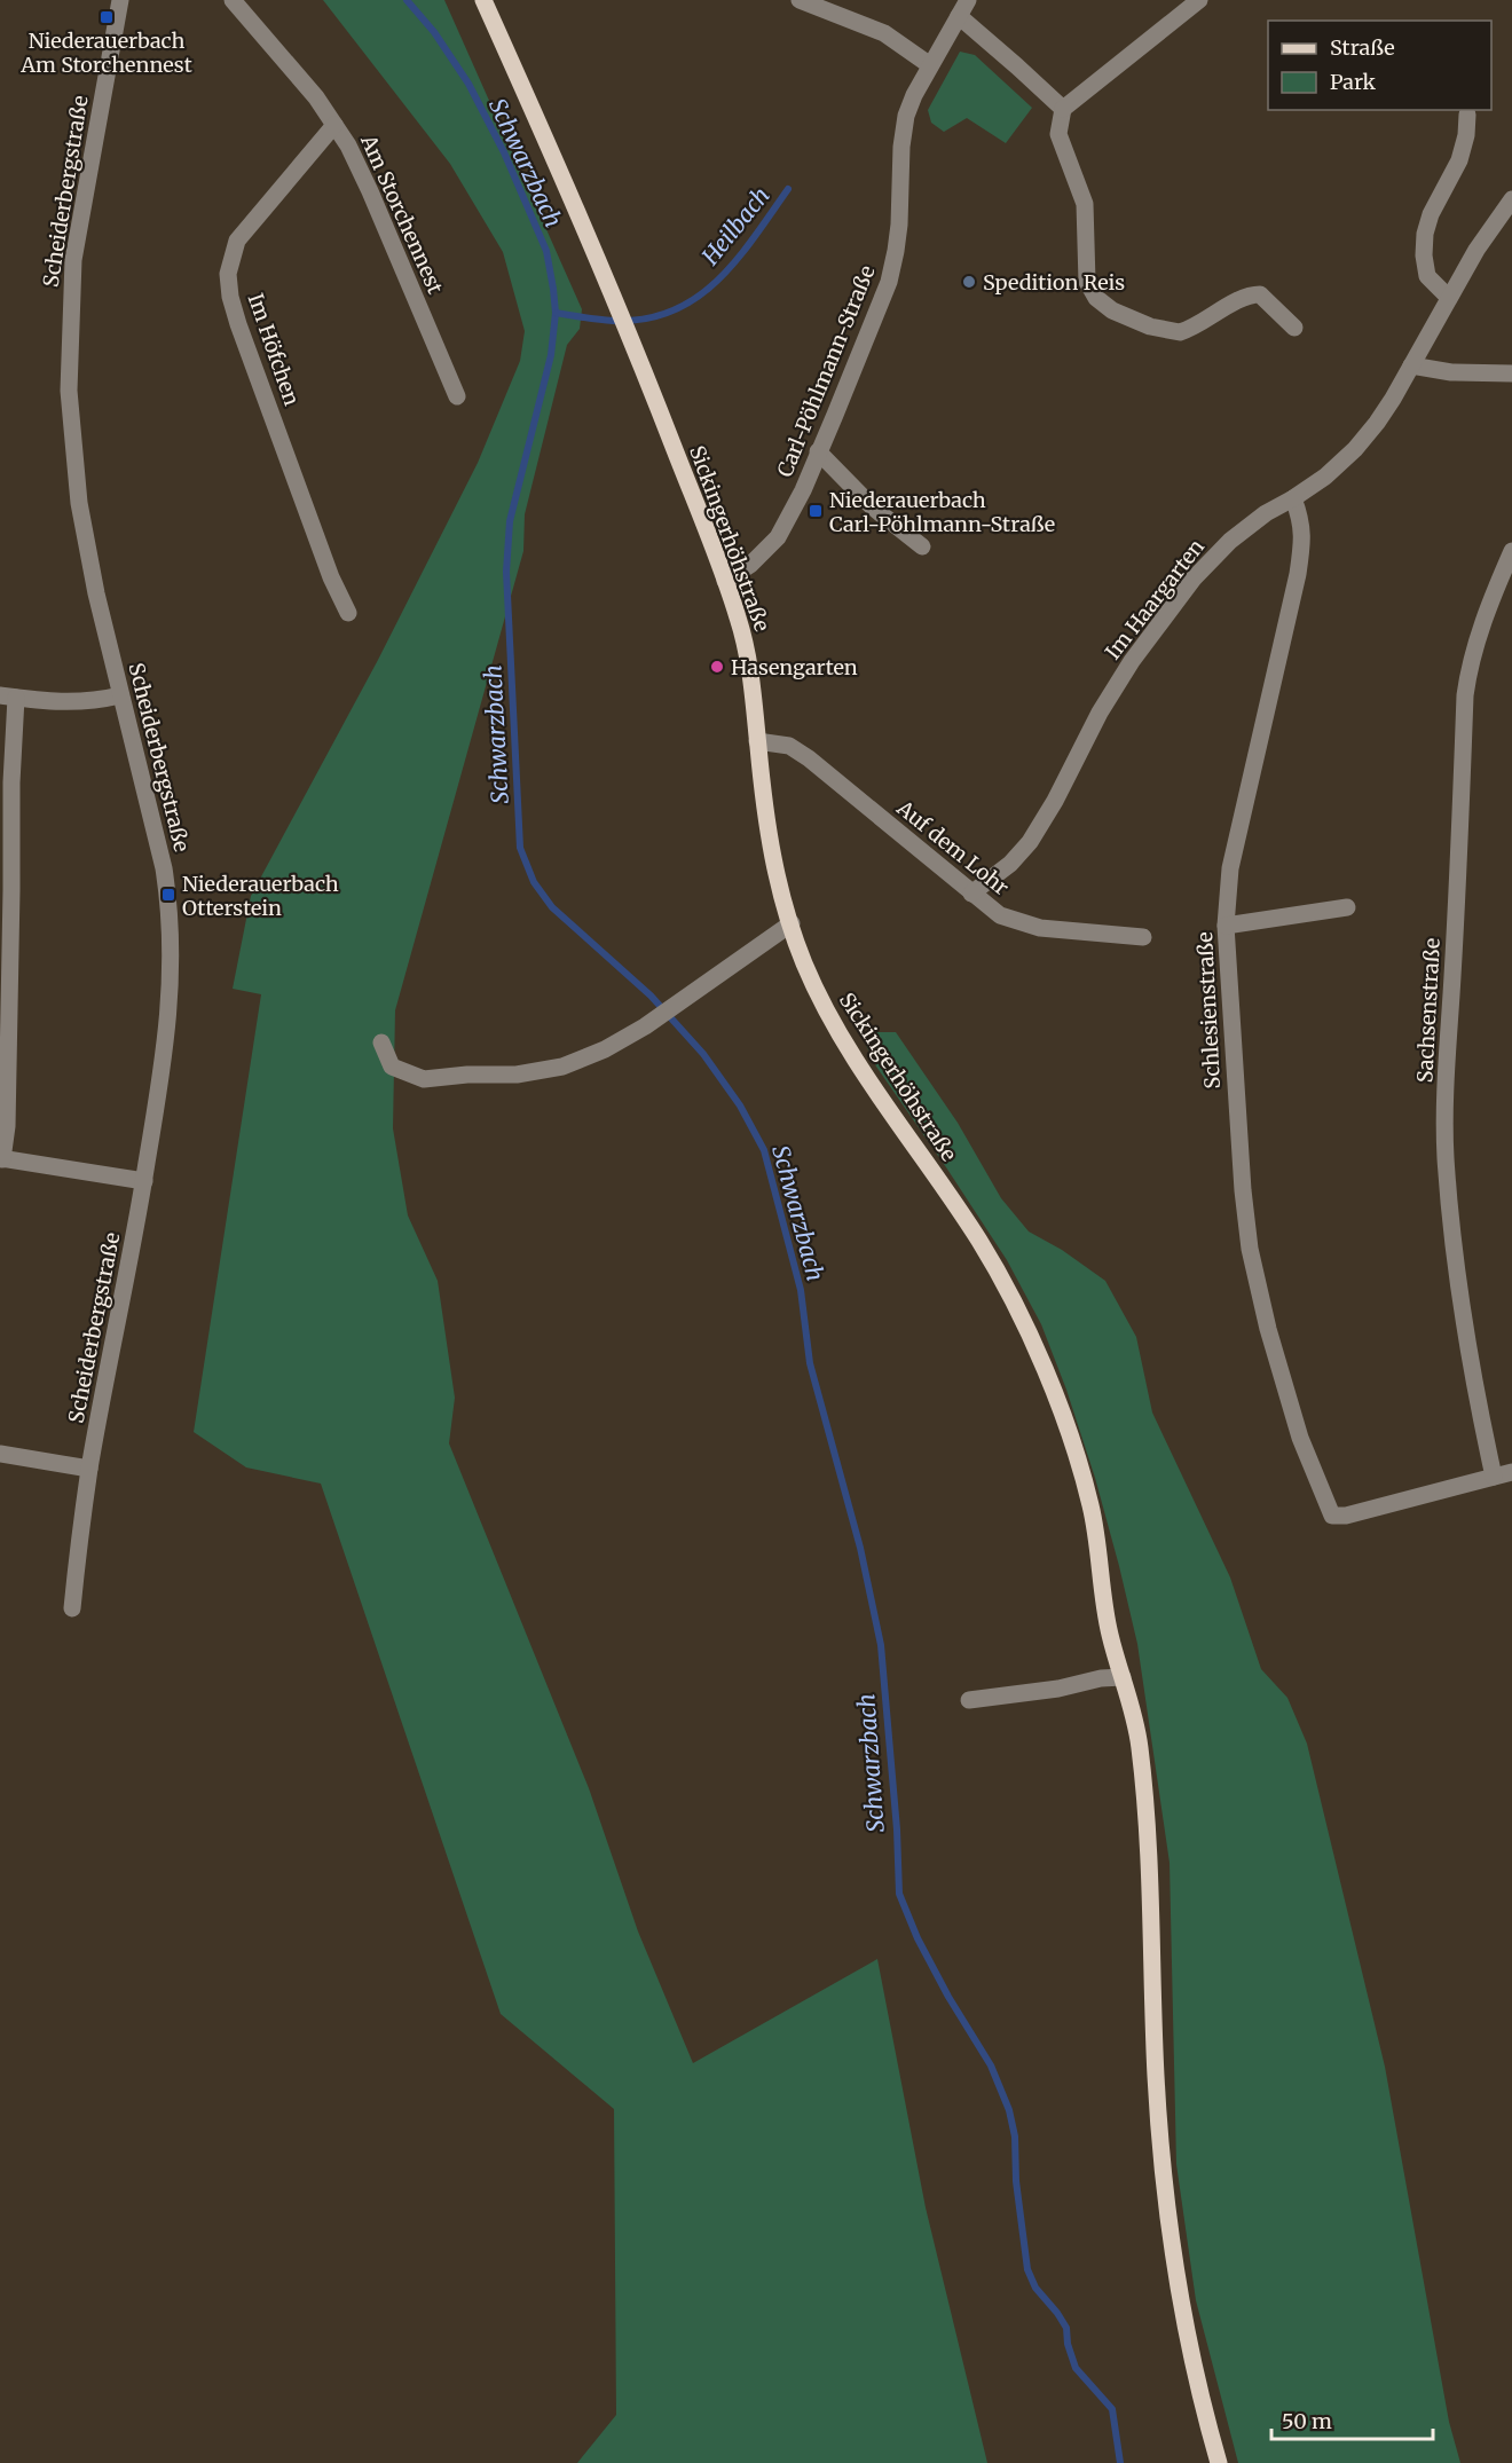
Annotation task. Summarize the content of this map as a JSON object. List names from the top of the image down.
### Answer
{
  "streets": {
    "main road": ["Sickingerhöhstraße"],
    "street": [
      "Scheiderbergstraße",
      "Am Storchennest",
      "Im Höfchen",
      "Carl-Pöhlmann-Straße",
      "Im Haargarten",
      "Auf dem Lohr",
      "Schlesienstraße",
      "Sachsenstraße"
    ]
  },
  "crossings": [
    ["Am Storchennest", "Im Höfchen"],
    ["Carl-Pöhlmann-Straße", "Sickingerhöhstraße"],
    ["Sickingerhöhstraße", "Auf dem Lohr"],
    ["Im Haargarten", "Auf dem Lohr"],
    ["Im Haargarten", "Schlesienstraße"],
    ["Schlesienstraße", "Sachsenstraße"]
  ],
  "water": ["Schwarzbach", "Heilbach"],
  "places": {
    "transit": ["Niederauerbach Am Storchennest", "Niederauerbach Carl-Pöhlmann-Straße", "Niederauerbach Otterstein"],
    "other": ["Spedition Reis", "Hasengarten"]
  },
  "legend": ["Straße", "Park"],
  "scale_bar": "50 m"
}
